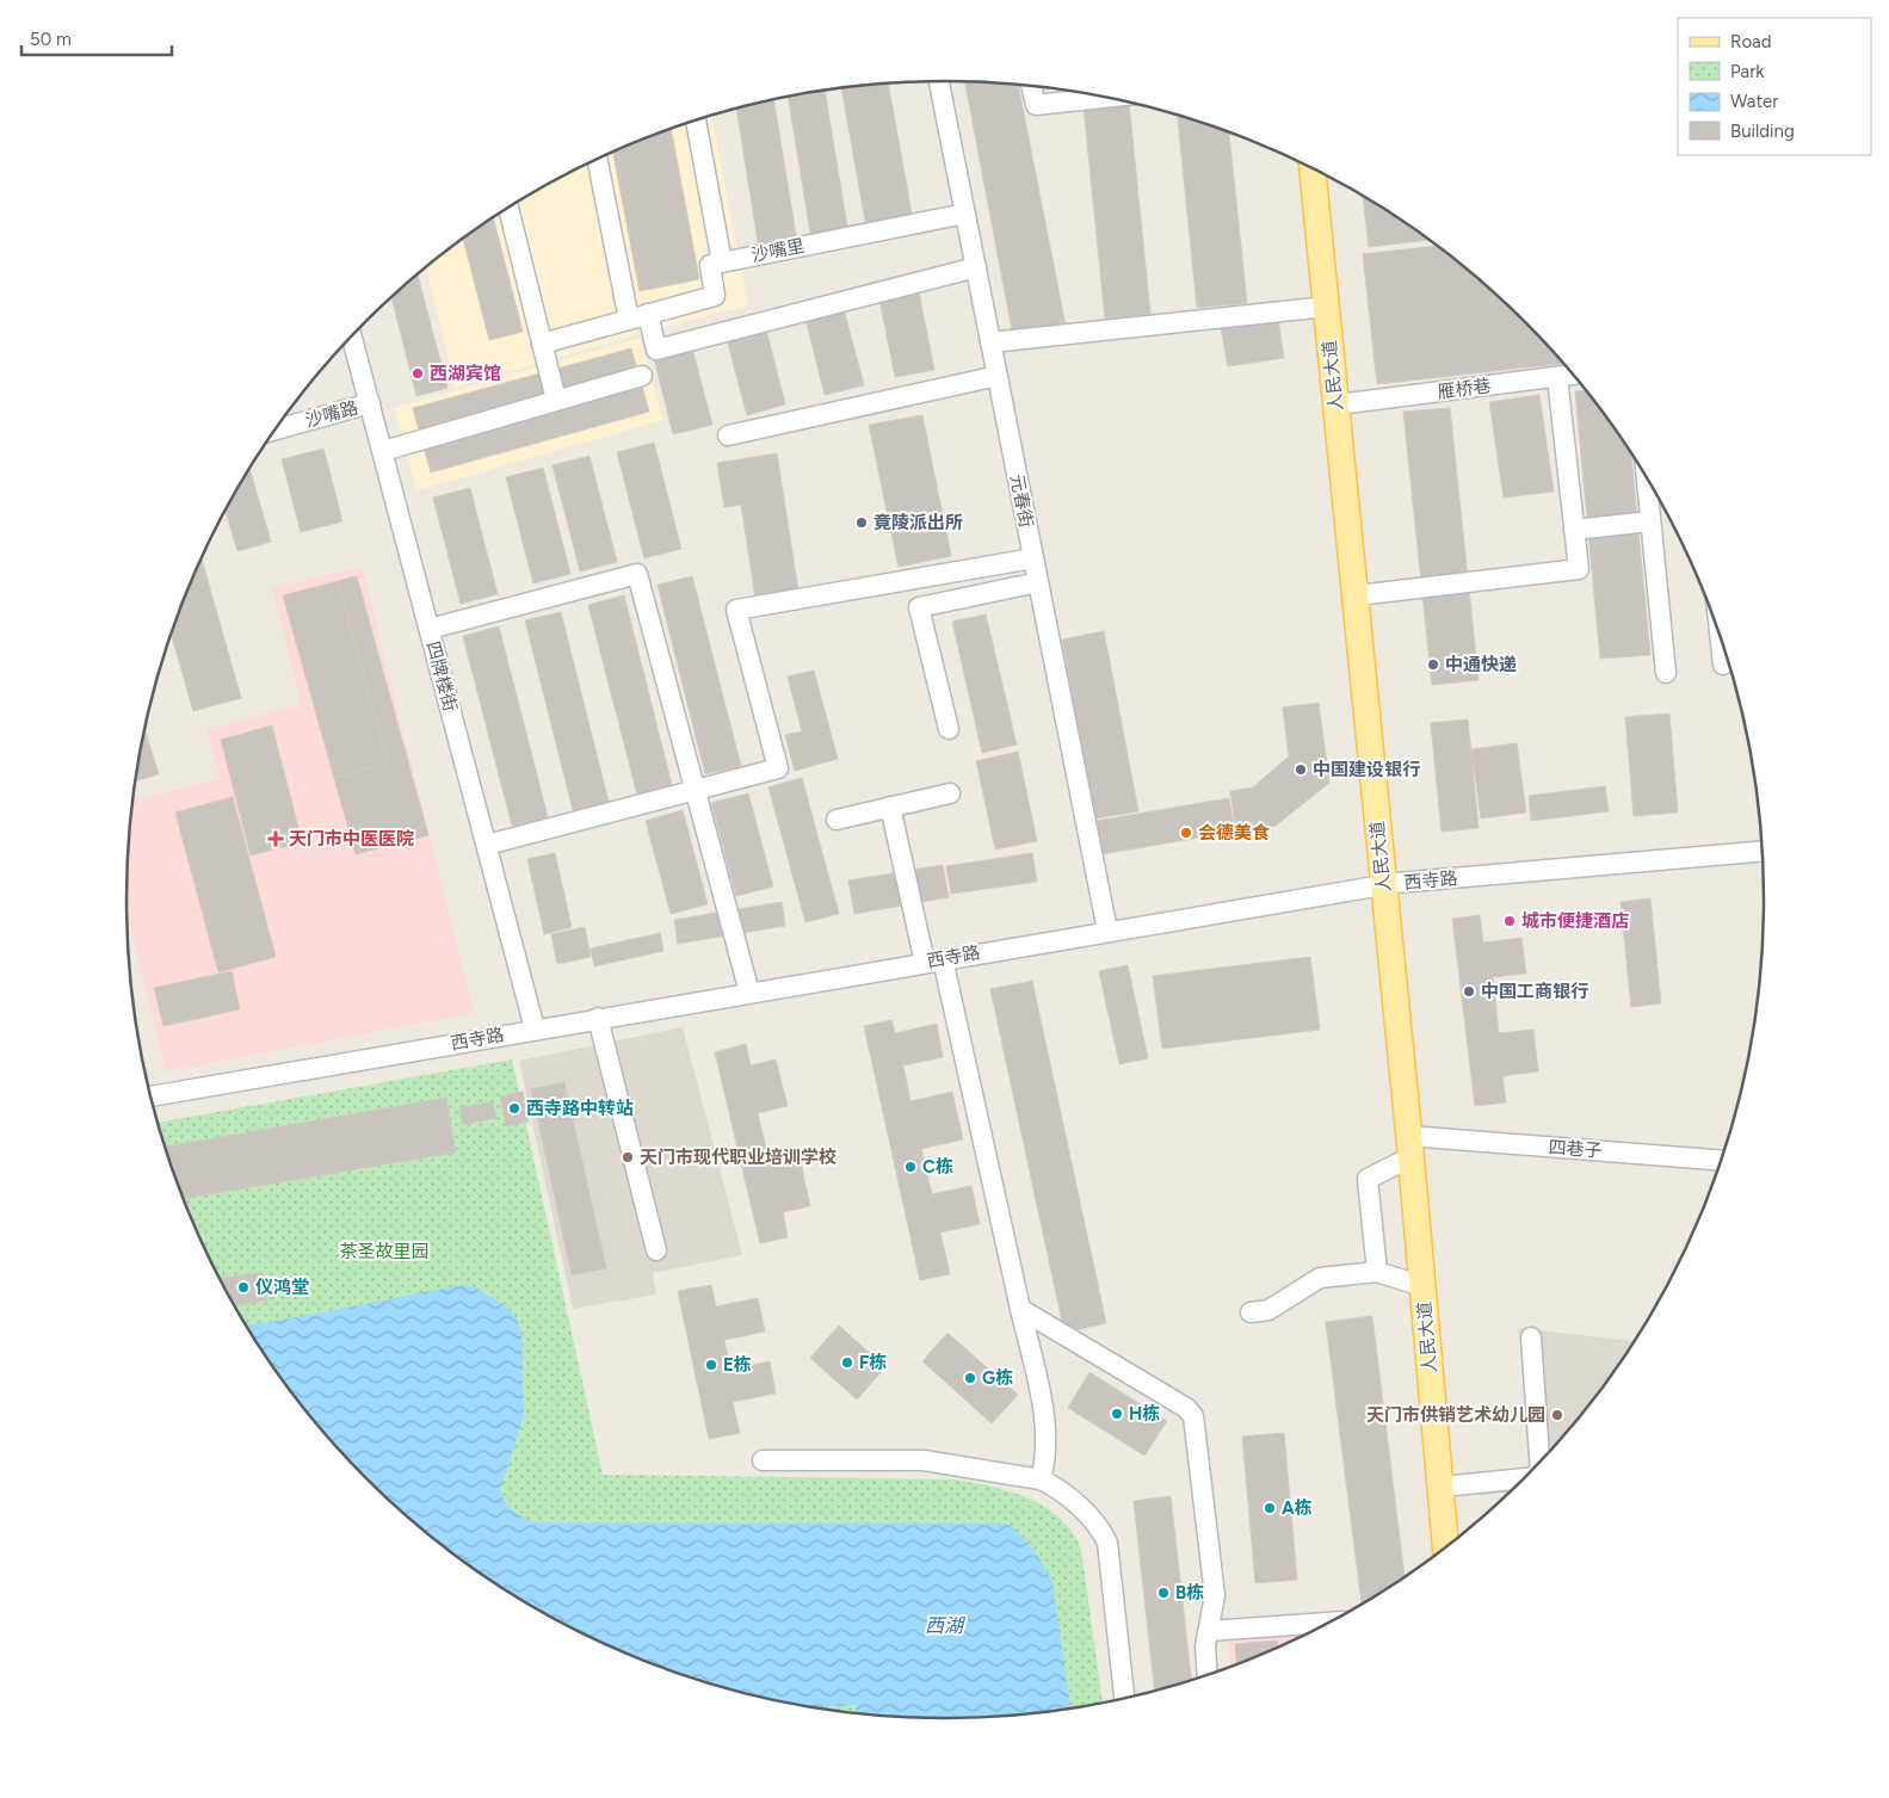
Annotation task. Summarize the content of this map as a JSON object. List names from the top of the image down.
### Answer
{
  "streets": {
    "main road": ["人民大道"],
    "street": [
      "沙嘴里",
      "雁桥巷",
      "沙嘴路",
      "元春街",
      "四牌楼街",
      "西寺路",
      "四巷子"
    ]
  },
  "crossings": [
    ["沙嘴里", "元春街"],
    ["人民大道", "雁桥巷"],
    ["人民大道", "西寺路"],
    ["人民大道", "四巷子"],
    ["沙嘴路", "四牌楼街"],
    ["元春街", "西寺路"],
    ["四牌楼街", "西寺路"]
  ],
  "water": ["西湖"],
  "parks": ["茶圣故里园"],
  "places": {
    "other": [
      "西湖宾馆",
      "竟陵派出所",
      "中通快递",
      "中国建设银行",
      "会德美食",
      "城市便捷酒店",
      "中国工商银行",
      "西寺路中转站",
      "天门市现代职业培训学校",
      "C栋",
      "仪鸿堂",
      "F栋",
      "E栋",
      "G栋",
      "H栋",
      "天门市供销艺术幼儿园",
      "A栋",
      "B栋"
    ],
    "health": ["天门市中医医院"]
  },
  "legend": [
    "Road",
    "Park",
    "Water",
    "Building"
  ],
  "scale_bar": "50 m"
}
